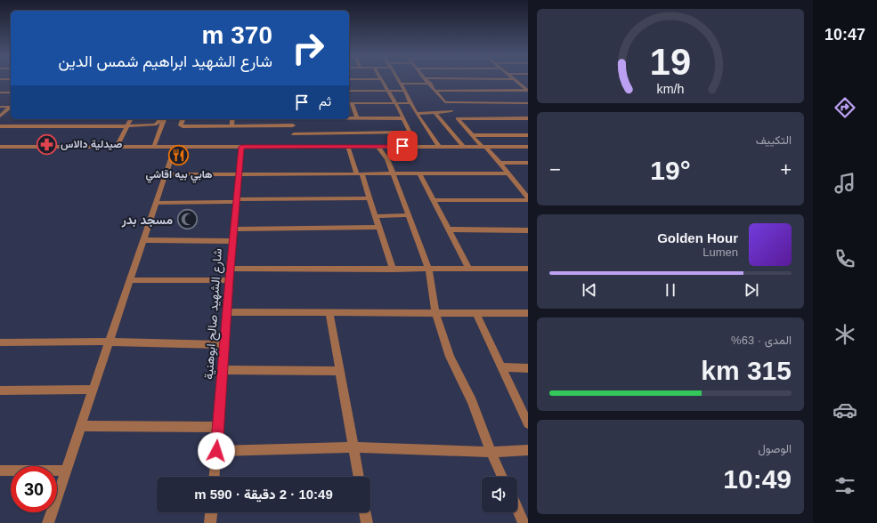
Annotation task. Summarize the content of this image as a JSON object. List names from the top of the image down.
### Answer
{
  "streets": {
    "street": ["شارع الشهيد صالح ابوهنية"]
  },
  "places": {
    "pharmacy": ["صيدلية دالاس"],
    "restaurant": ["هابي بيه اقاشي"],
    "mosque": ["مسجد بدر"]
  },
  "page": {
    "tabs": "10:47",
    "turn": ["370 m", "شارع الشهيد ابراهيم شمس الدين"],
    "then": "ثم",
    "tile": [
      "التكييف",
      ["المدى · 63%", "315 km"],
      ["الوصول", "10:49"]
    ],
    "heat": ["−", "19°", "+"],
    "song": ["Golden Hour", "Lumen"],
    "limit": "30",
    "trip": "10:49 · 2 دقيقة · 590 m",
    "gauge": ["19", "km/h"]
  }
}
